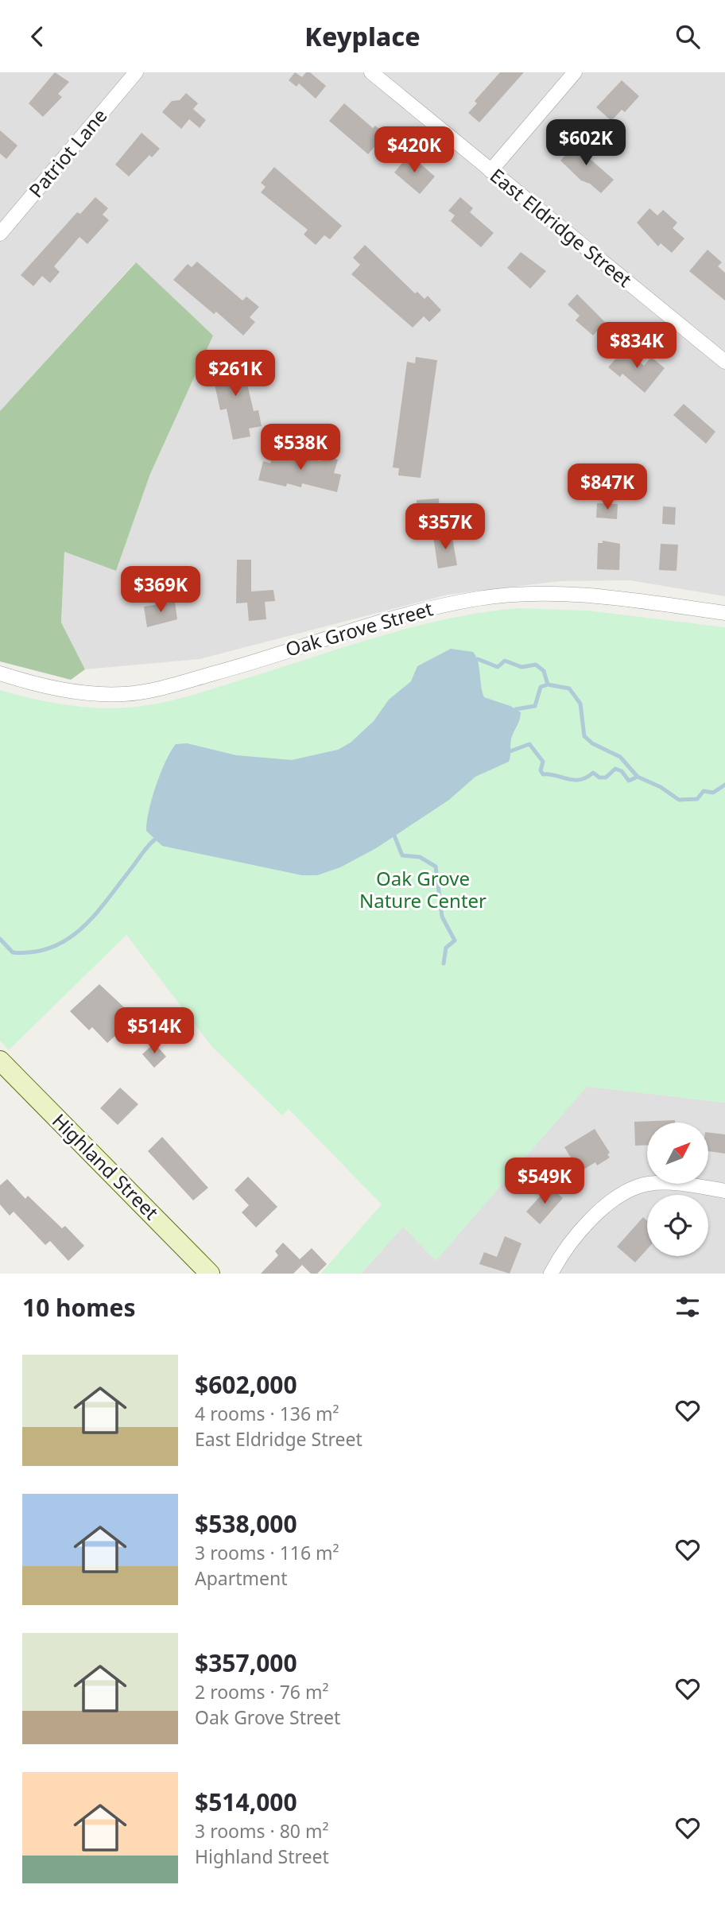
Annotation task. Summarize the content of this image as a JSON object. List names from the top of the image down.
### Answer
{
  "streets": {
    "main road": ["Highland Street"],
    "street": ["Patriot Lane", "East Eldridge Street", "Oak Grove Street"]
  },
  "parks": ["Oak Grove Nature Center"],
  "north": "top right",
  "page": {
    "header": "Keyplace",
    "price": [
      "$602K",
      "$420K",
      "$834K",
      "$261K",
      "$538K",
      "$847K",
      "$357K",
      "$369K",
      "$514K",
      "$549K"
    ],
    "heading": "10 homes",
    "list": [
      {
        "name": "$602,000",
        "note": "4 rooms · 136 m² · East Eldridge Street"
      },
      {
        "name": "$538,000",
        "note": "3 rooms · 116 m² · Apartment"
      },
      {
        "name": "$357,000",
        "note": "2 rooms · 76 m² · Oak Grove Street"
      },
      {
        "name": "$514,000",
        "note": "3 rooms · 80 m² · Highland Street"
      }
    ]
  }
}
